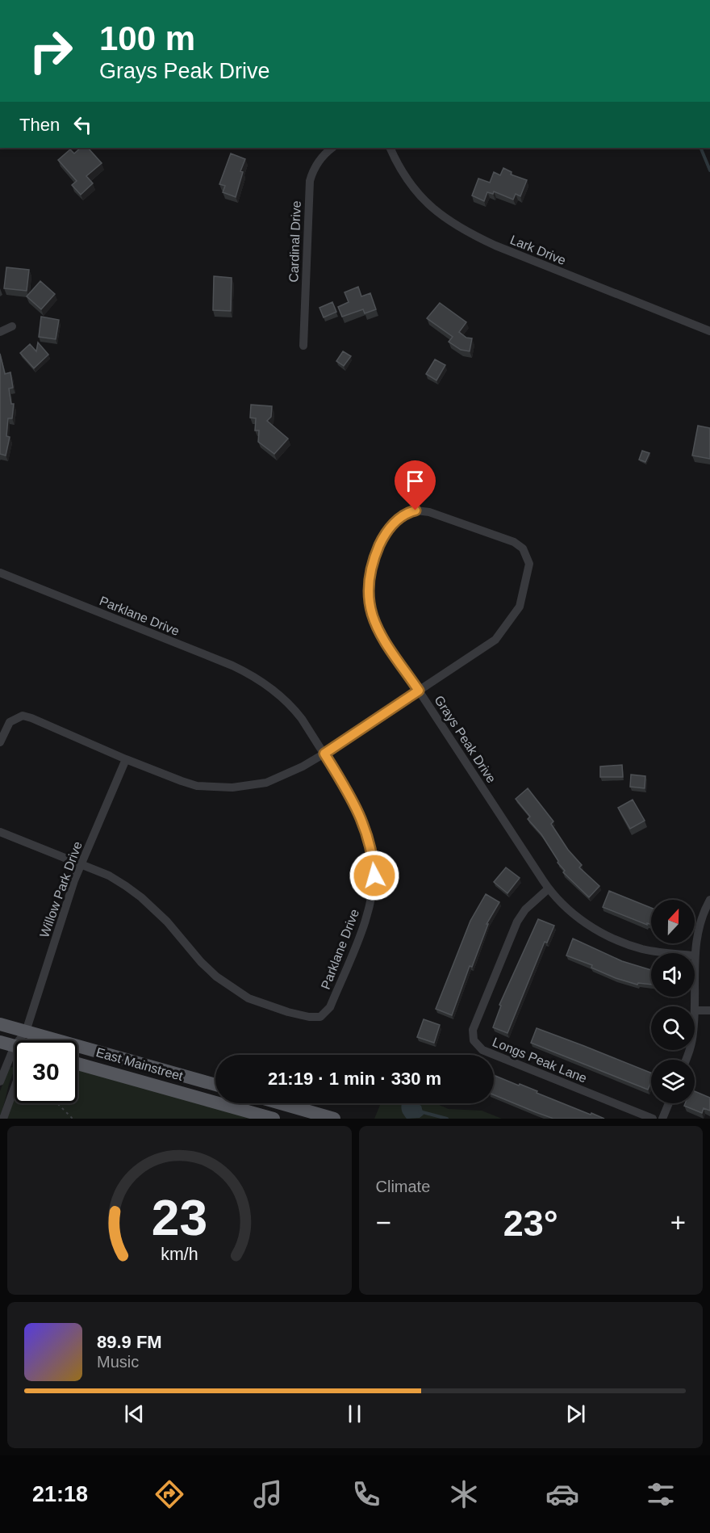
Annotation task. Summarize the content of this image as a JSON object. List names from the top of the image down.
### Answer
{
  "streets": {
    "main road": ["East Mainstreet"],
    "street": [
      "Cardinal Drive",
      "Lark Drive",
      "Parklane Drive",
      "Grays Peak Drive",
      "Willow Park Drive",
      "Longs Peak Lane"
    ]
  },
  "crossings": [
    ["Parklane Drive", "Grays Peak Drive"],
    ["Parklane Drive", "Willow Park Drive"],
    ["Grays Peak Drive", "Willow Park Drive"],
    ["Grays Peak Drive", "Longs Peak Lane"],
    ["Willow Park Drive", "East Mainstreet"]
  ],
  "north": "top",
  "page": {
    "turn": ["100 m", "Grays Peak Drive"],
    "then": "Then",
    "limit": "30",
    "trip": "21:19 · 1 min · 330 m",
    "tile": "Climate",
    "heat": ["−", "23°", "+"],
    "song": ["89.9 FM", "Music"],
    "tabs": "21:18",
    "gauge": ["23", "km/h"]
  }
}
